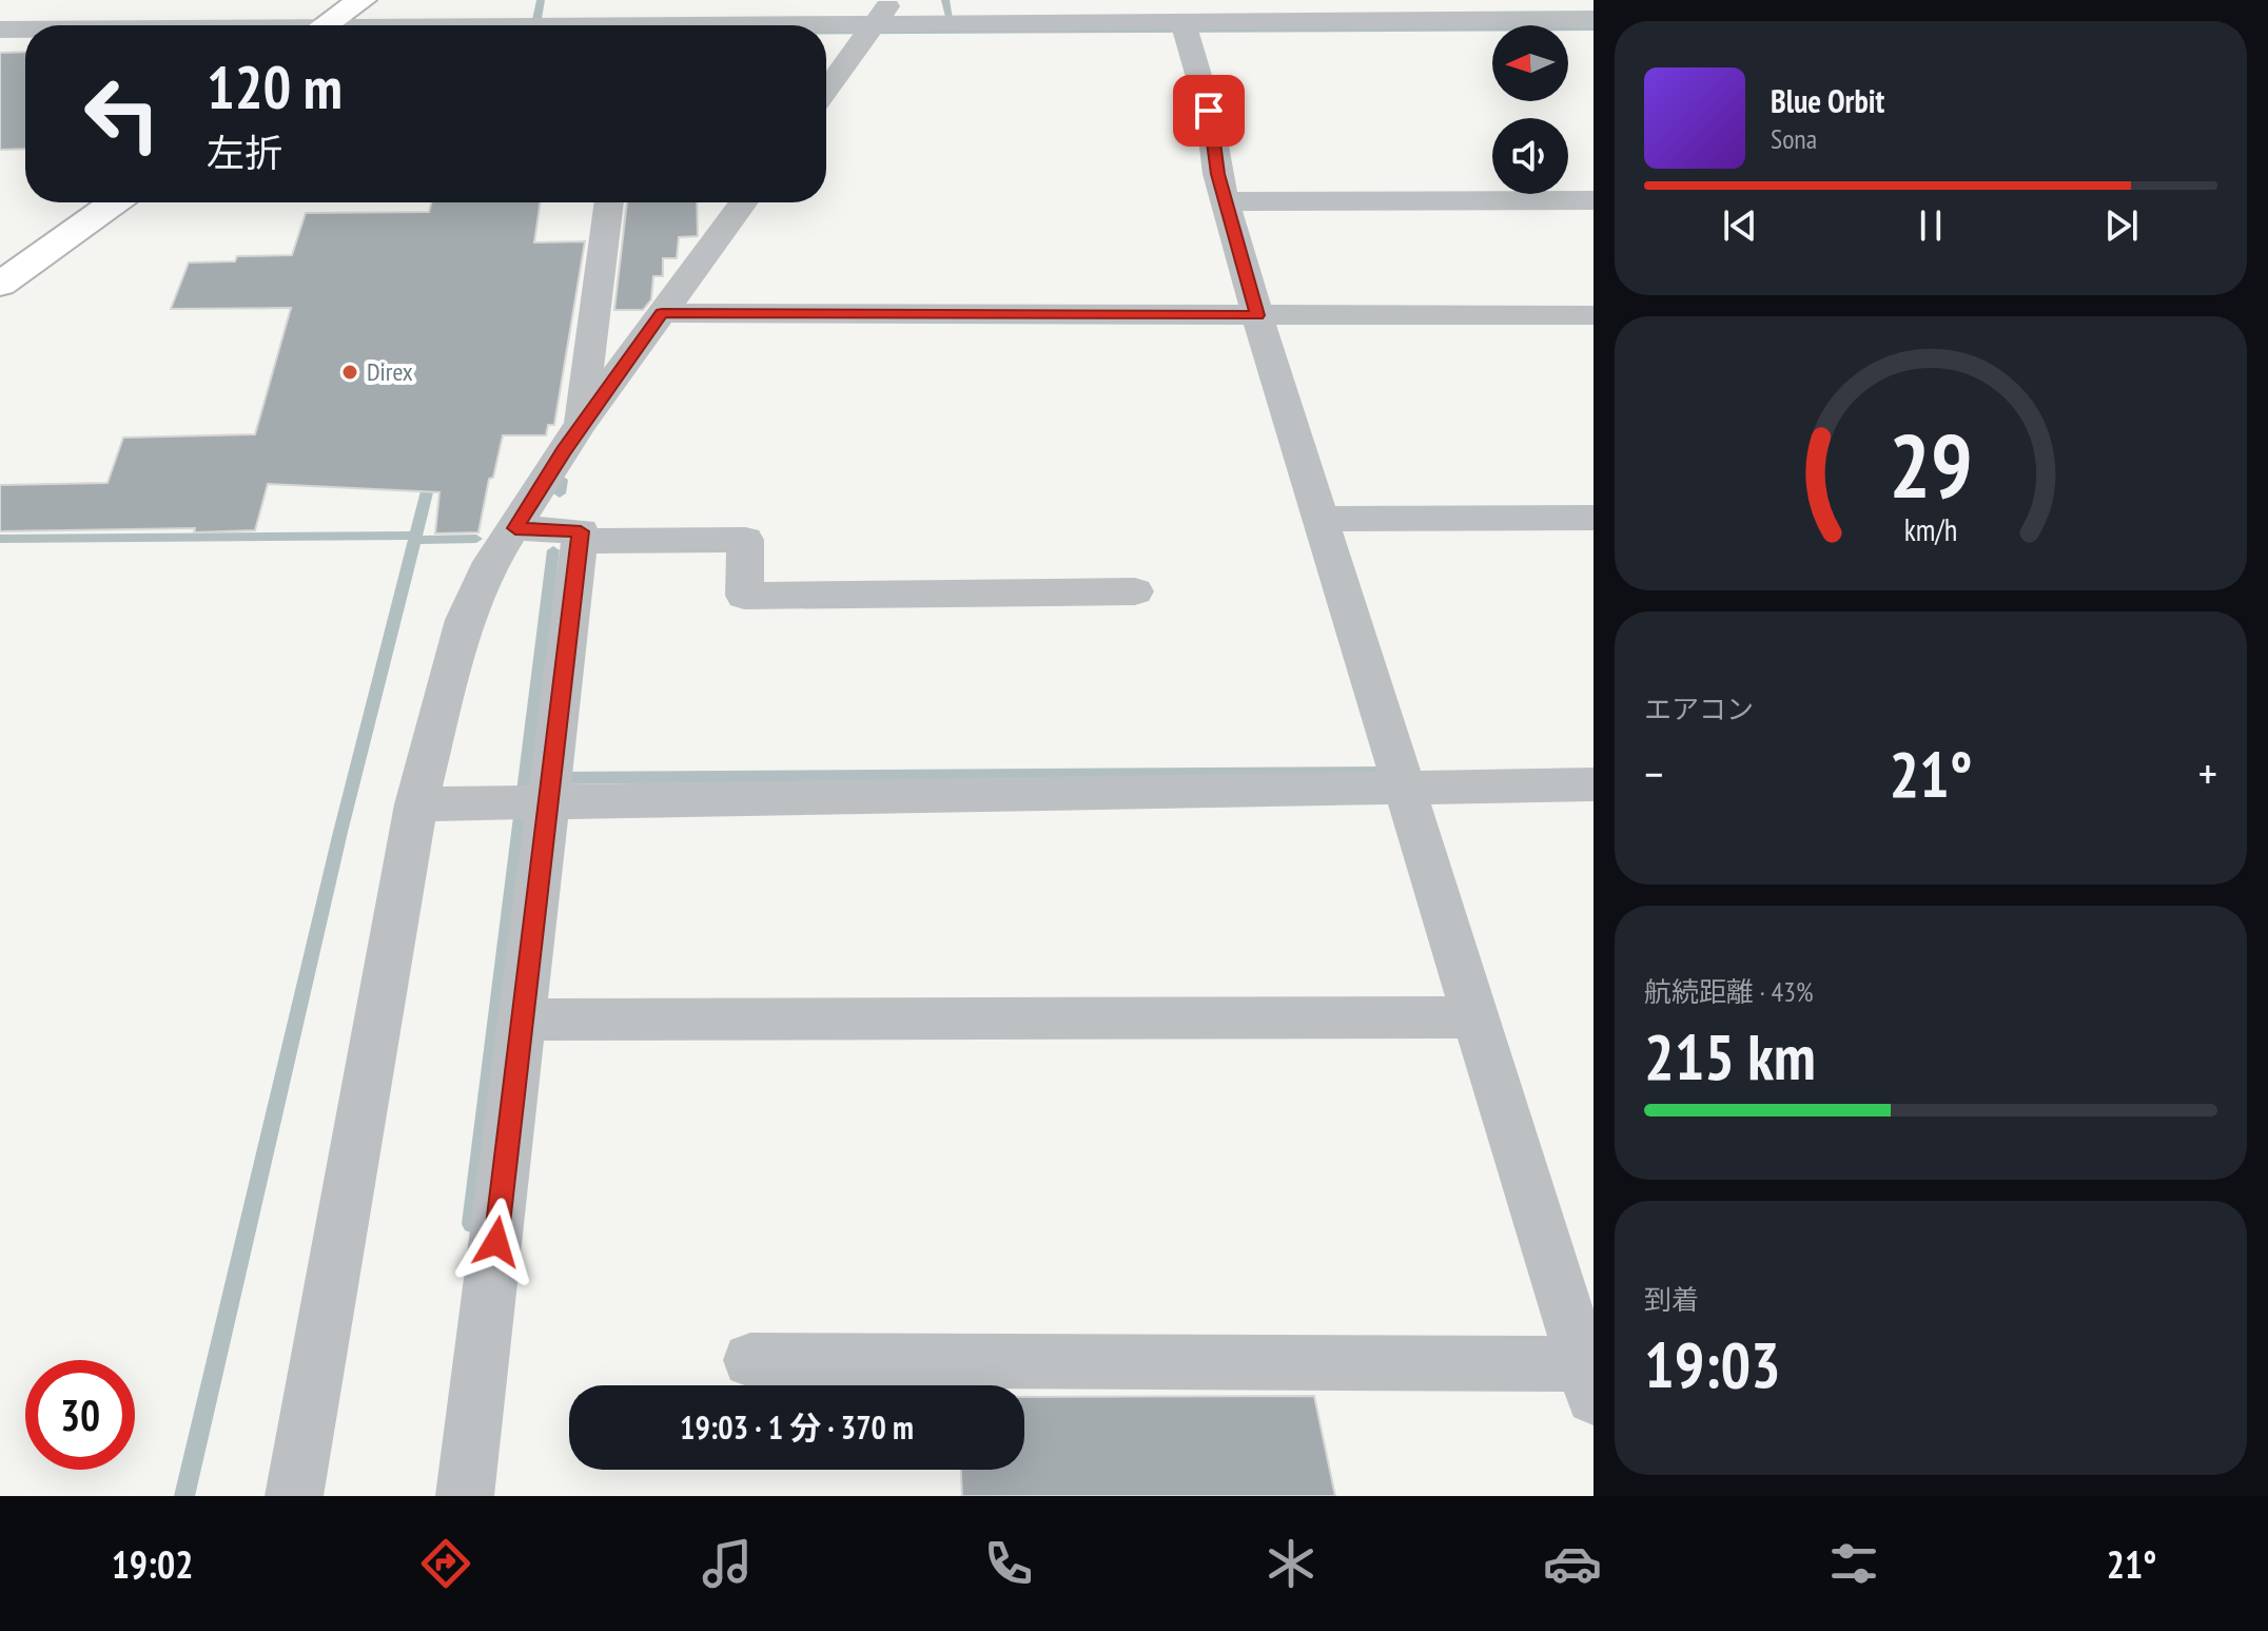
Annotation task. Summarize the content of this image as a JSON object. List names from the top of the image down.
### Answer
{
  "places": ["Direx"],
  "north": "left",
  "page": {
    "turn": ["120 m", "左折"],
    "song": ["Blue Orbit", "Sona"],
    "tile": [
      "エアコン",
      ["航続距離 · 43%", "215 km"],
      ["到着", "19:03"]
    ],
    "heat": ["−", "21°", "+"],
    "limit": "30",
    "trip": "19:03 · 1 分 · 370 m",
    "tabs": ["19:02", "21°"],
    "gauge": ["29", "km/h"]
  }
}
